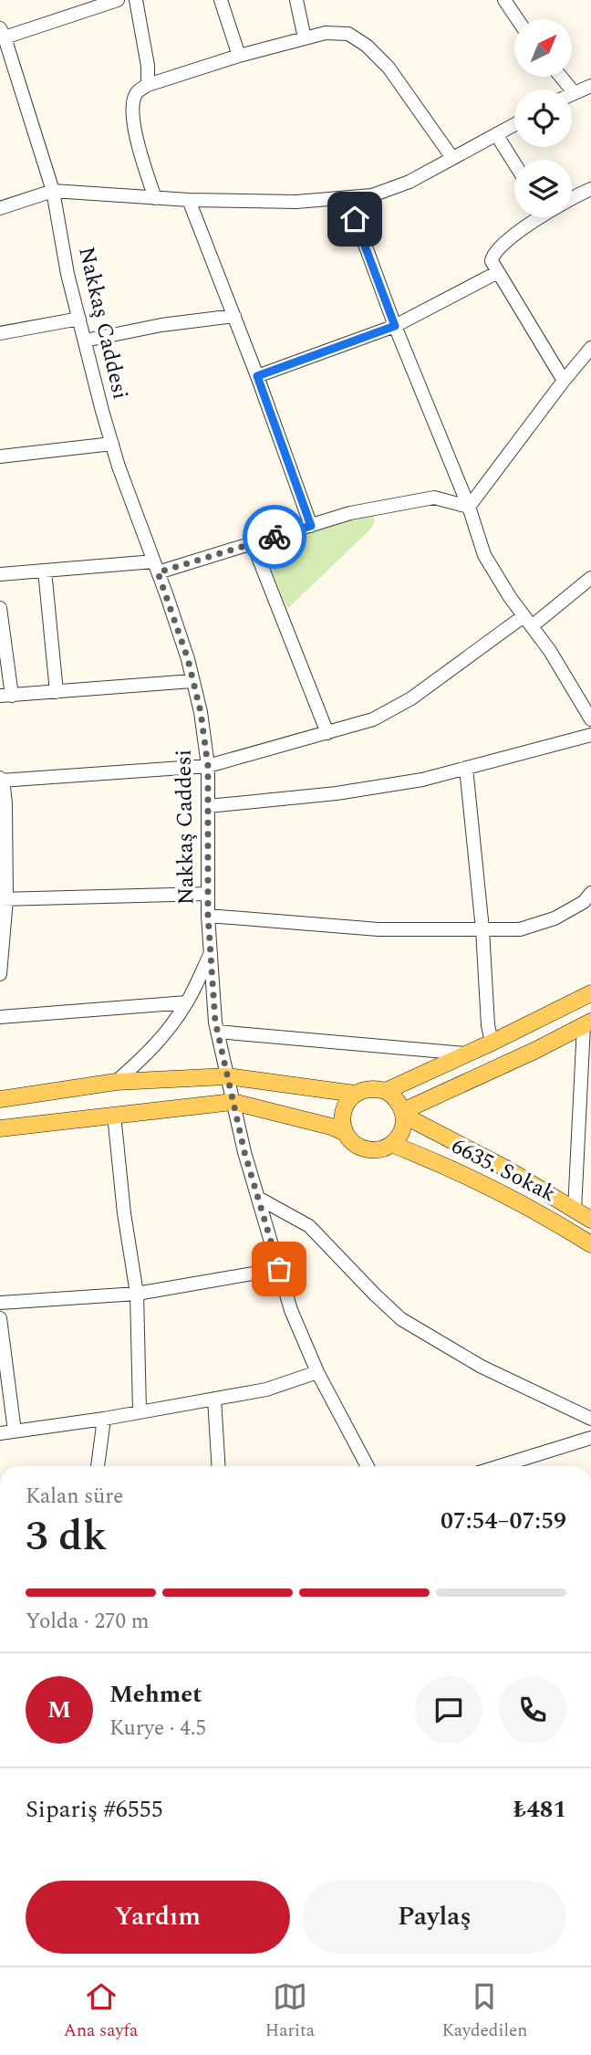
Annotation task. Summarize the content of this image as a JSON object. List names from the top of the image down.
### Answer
{
  "streets": {
    "main road": ["6635. Sokak"],
    "street": ["Nakkaş Caddesi"]
  },
  "north": "top right",
  "page": {
    "heading": ["3 dk", "Kalan süre", "07:54–07:59"],
    "panel": [
      "Mehmet",
      "Kurye · 4.5",
      "Sipariş #6555",
      "₺481"
    ],
    "bar": "Yolda · 270 m",
    "round": "M",
    "buttons": ["Yardım", "Paylaş"],
    "tabs": ["Ana sayfa", "Harita", "Kaydedilen"]
  }
}
